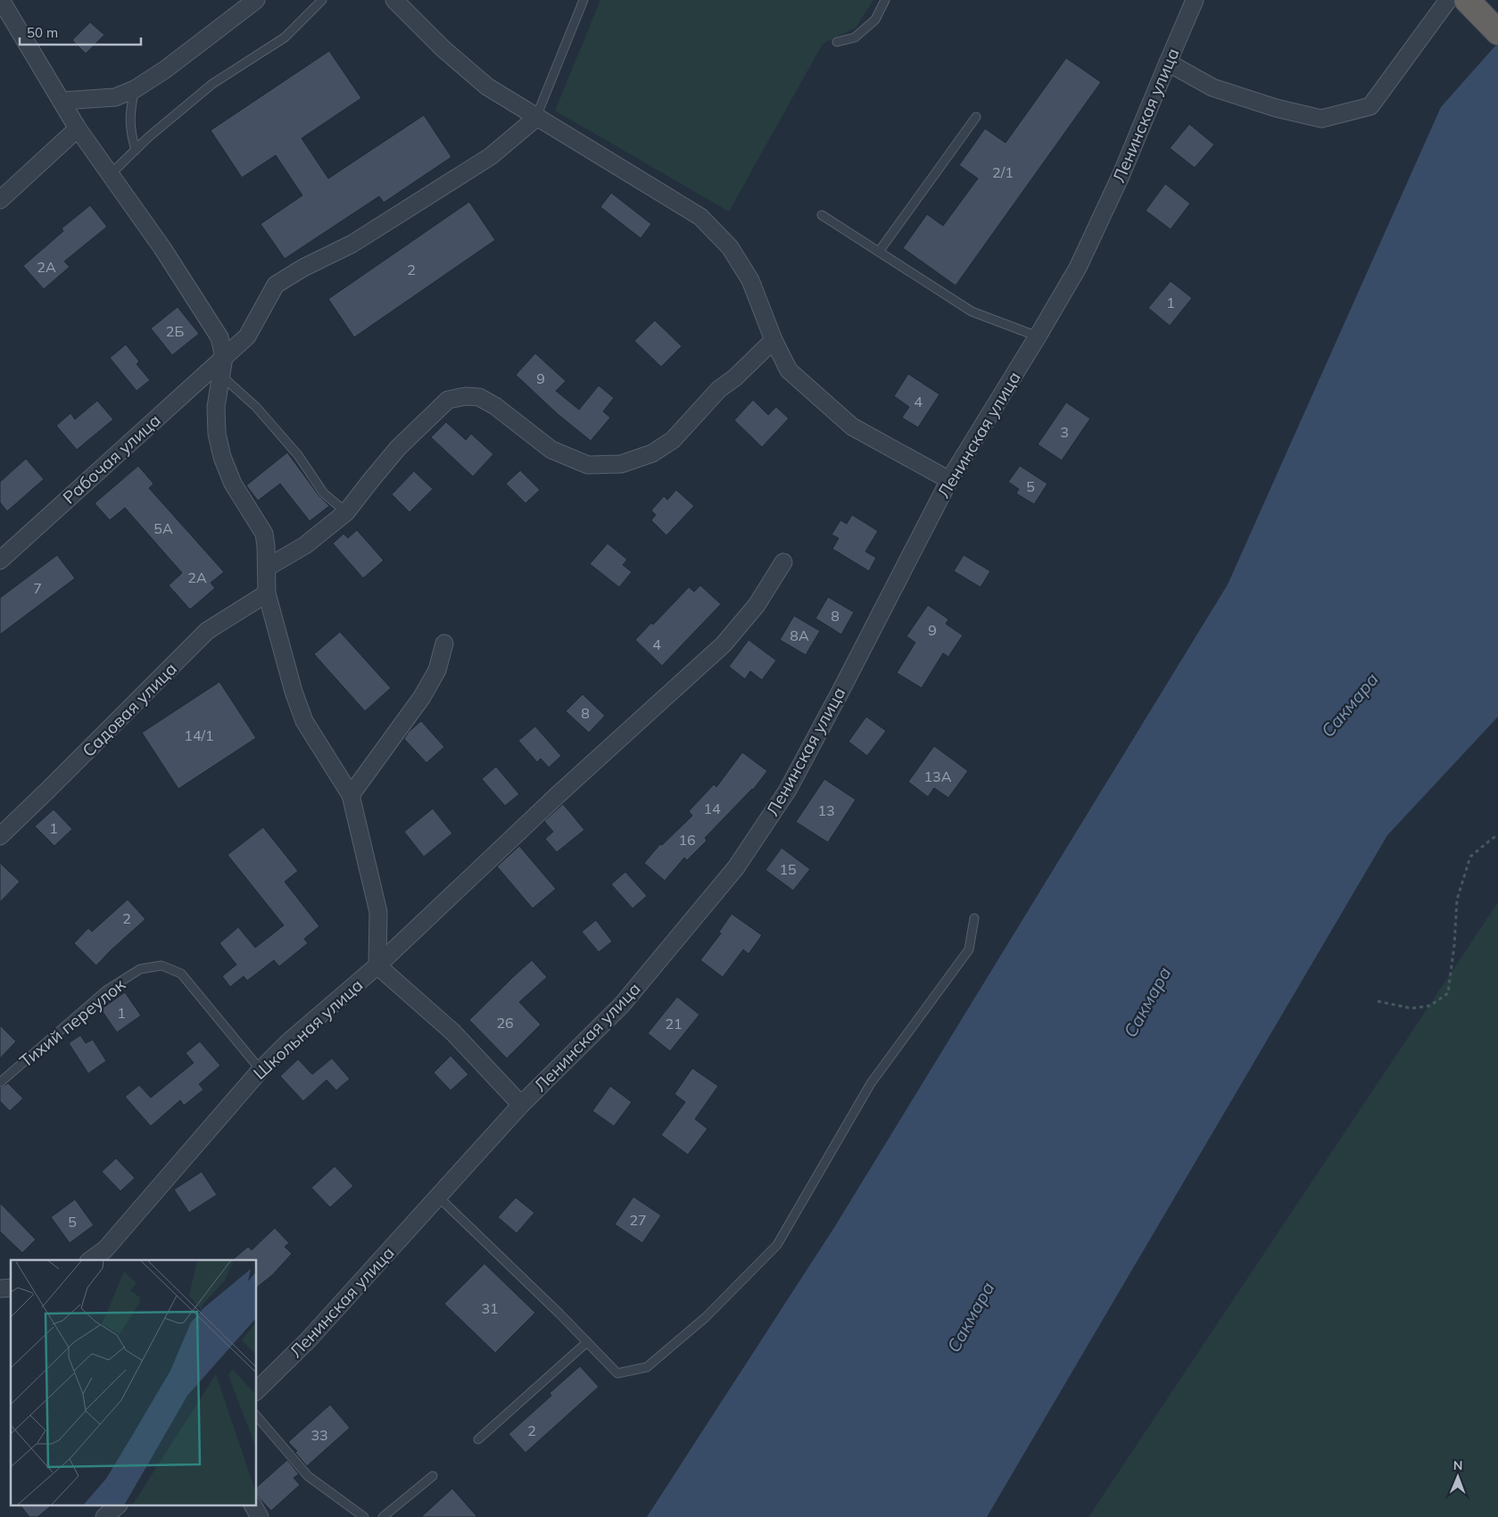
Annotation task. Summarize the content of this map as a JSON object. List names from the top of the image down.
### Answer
{
  "streets": {
    "street": [
      "Ленинская улица",
      "Рабочая улица",
      "Садовая улица",
      "Школьная улица"
    ],
    "lane": ["Тихий переулок"]
  },
  "crossings": [
    ["Ленинская улица", "Школьная улица"],
    ["Тихий переулок", "Школьная улица"]
  ],
  "water": ["Сакмара"],
  "house_numbers": [
    "2/1",
    "2А",
    "2",
    "1",
    "2Б",
    "9",
    "4",
    "3",
    "5",
    "5А",
    "2А",
    "7",
    "8",
    "9",
    "8А",
    "4",
    "8",
    "14/1",
    "13А",
    "14",
    "13",
    "1",
    "16",
    "15",
    "2",
    "1",
    "26",
    "21",
    "27",
    "5",
    "31",
    "2",
    "33"
  ],
  "scale_bar": "50 m",
  "north": "top"
}
